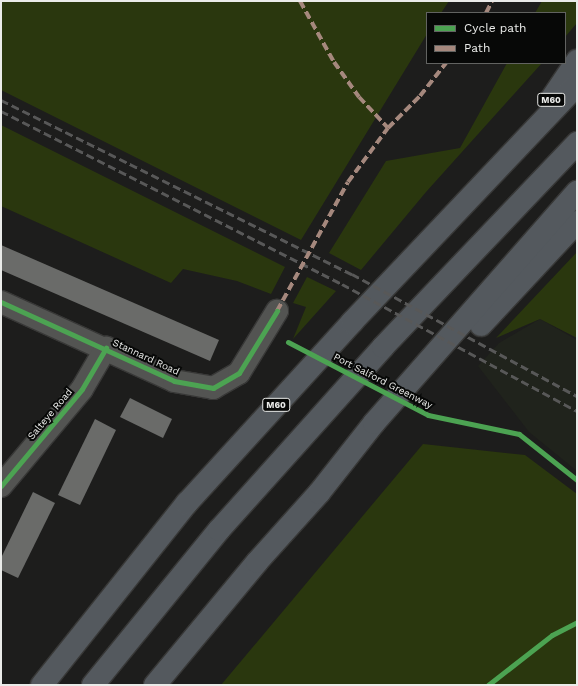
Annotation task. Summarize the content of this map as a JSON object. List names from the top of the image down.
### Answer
{
  "streets": {
    "highway": ["M60"],
    "street": ["Stannard Road", "Salteye Road"],
    "cycle path": ["Port Salford Greenway"]
  },
  "crossings": [
    ["Stannard Road", "Salteye Road"]
  ],
  "legend": ["Cycle path", "Path"]
}
